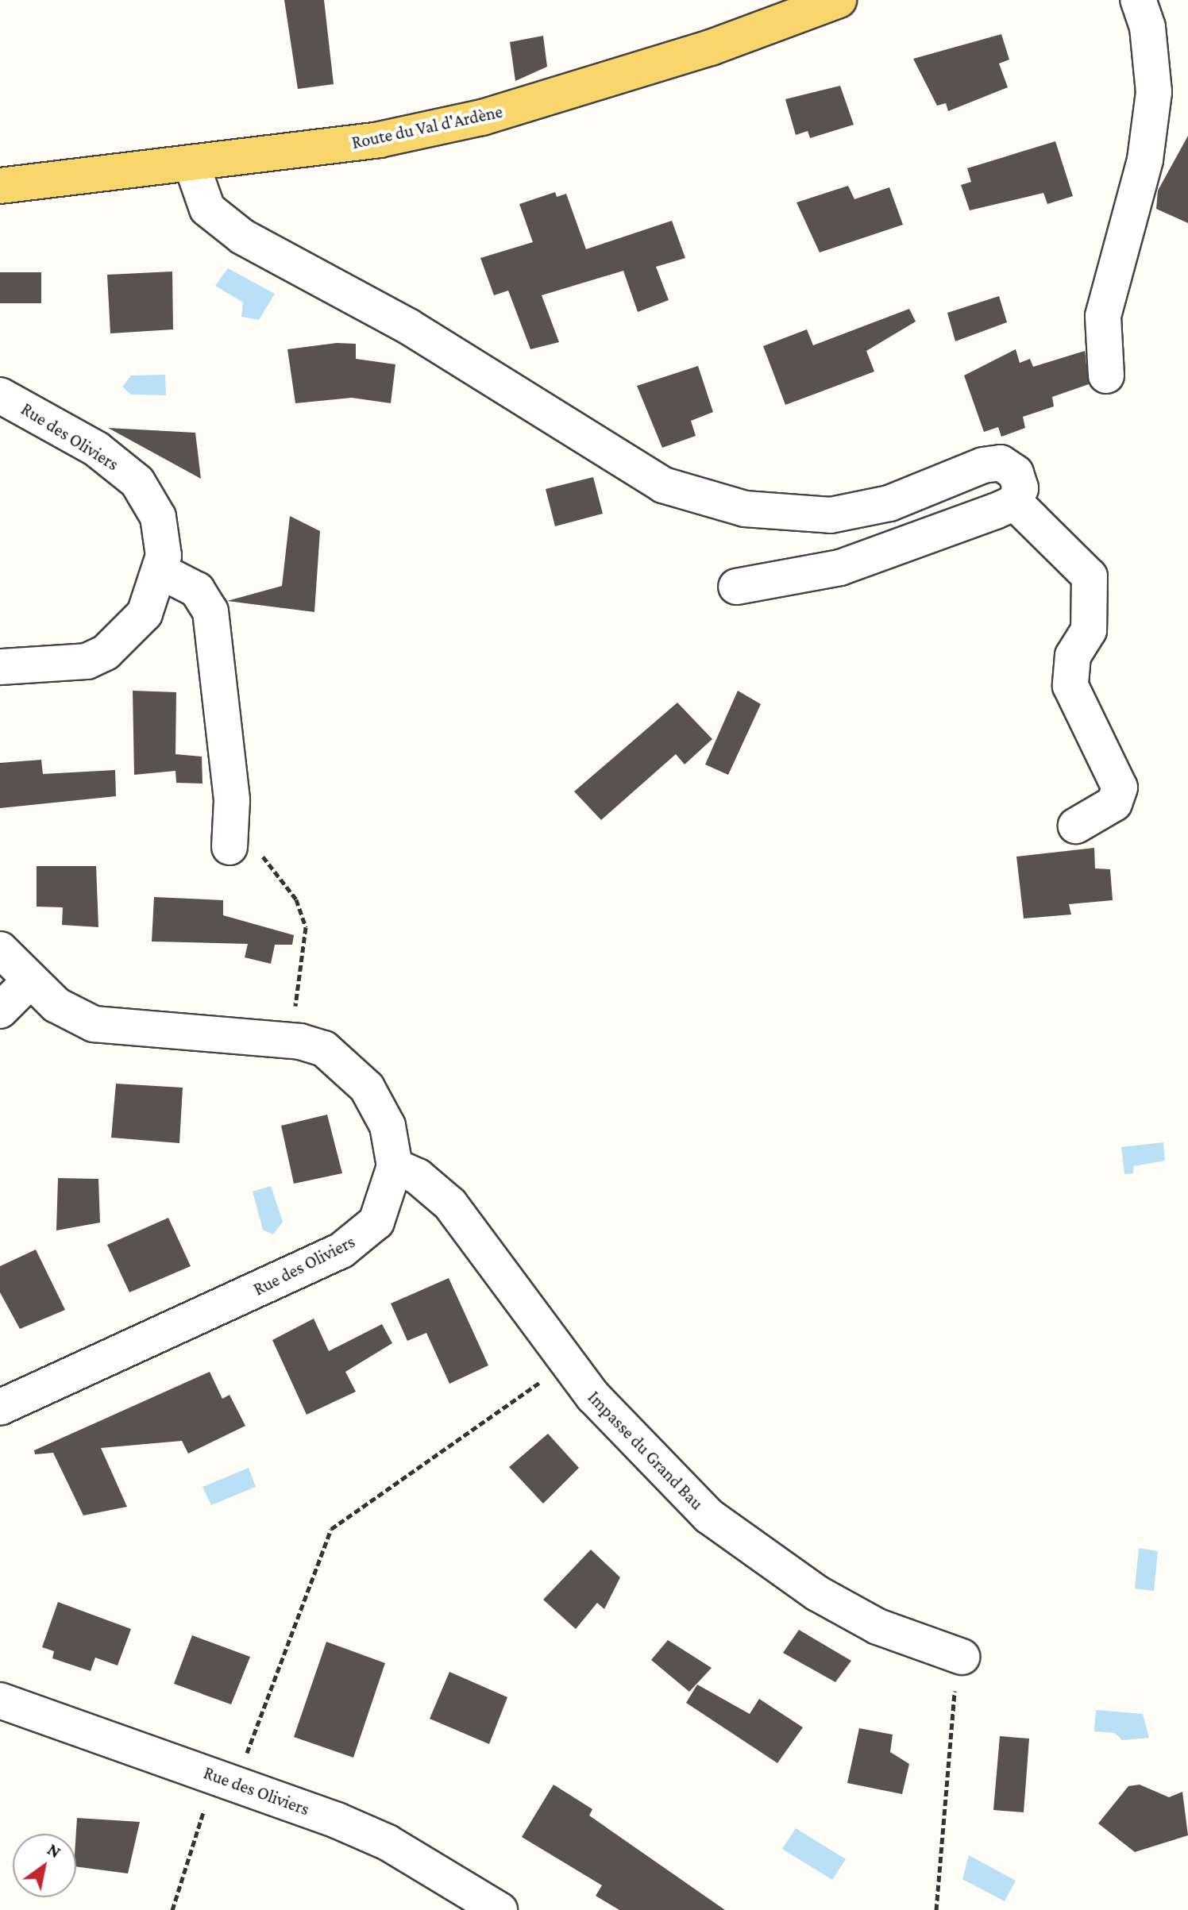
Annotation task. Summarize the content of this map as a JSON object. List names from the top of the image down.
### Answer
{
  "streets": {
    "main road": ["Route du Val d'Ardène"],
    "street": ["Rue des Oliviers", "Impasse du Grand Bau"]
  },
  "crossings": [
    ["Rue des Oliviers", "Impasse du Grand Bau"]
  ],
  "north": "top right"
}
